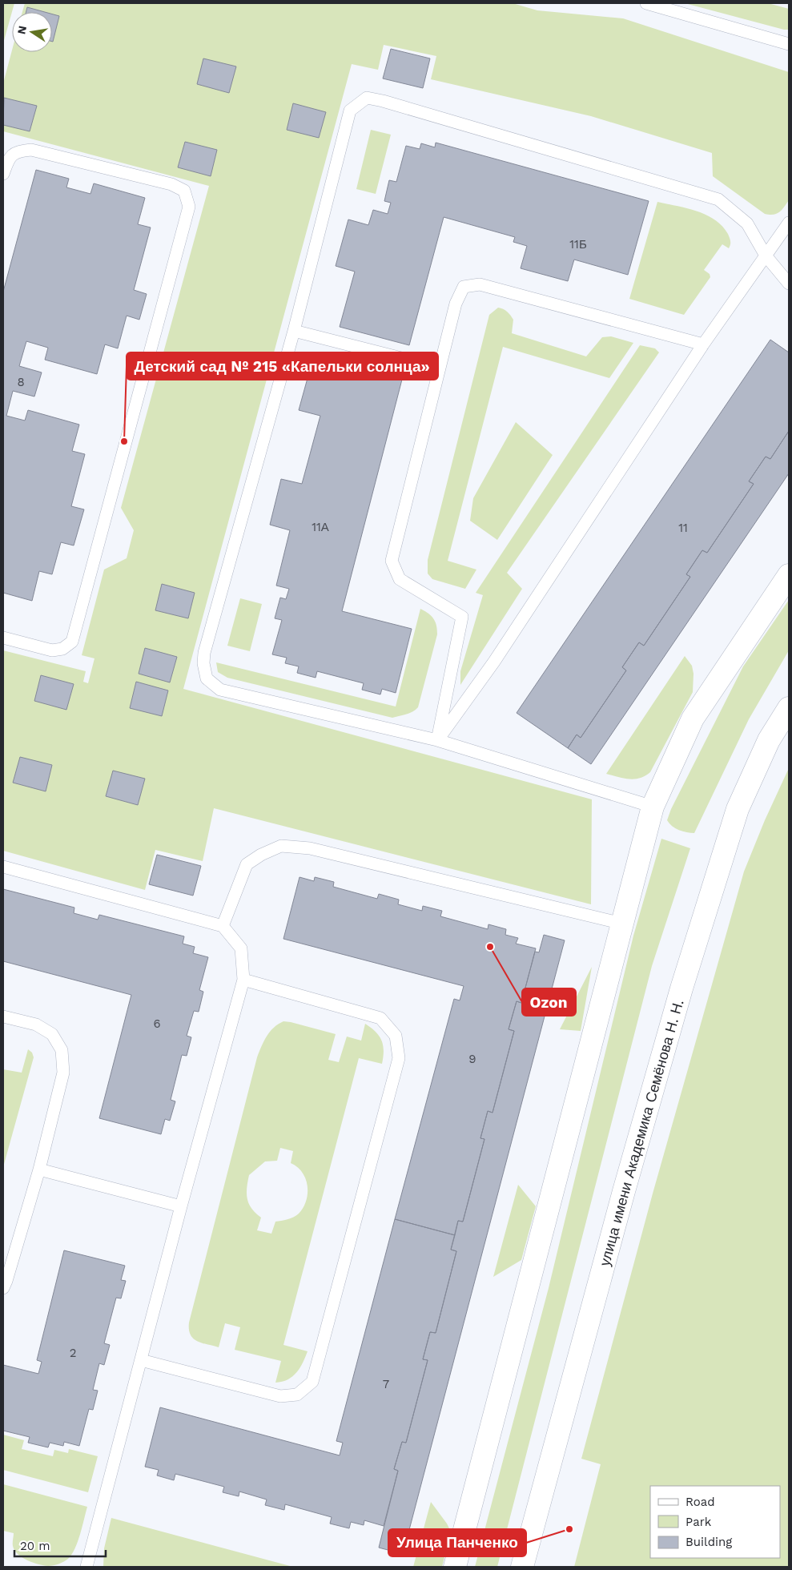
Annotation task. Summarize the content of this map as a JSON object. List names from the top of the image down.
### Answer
{
  "streets": {
    "street": ["улица имени Академика Семёнова Н. Н."]
  },
  "places": ["Детский сад № 215 «Капельки солнца»", "Ozon", "Улица Панченко"],
  "house_numbers": [
    "11Б",
    "8",
    "11А",
    "11",
    "6",
    "9",
    "2",
    "7"
  ],
  "legend": ["Road", "Park", "Building"],
  "scale_bar": "20 m",
  "north": "left"
}
